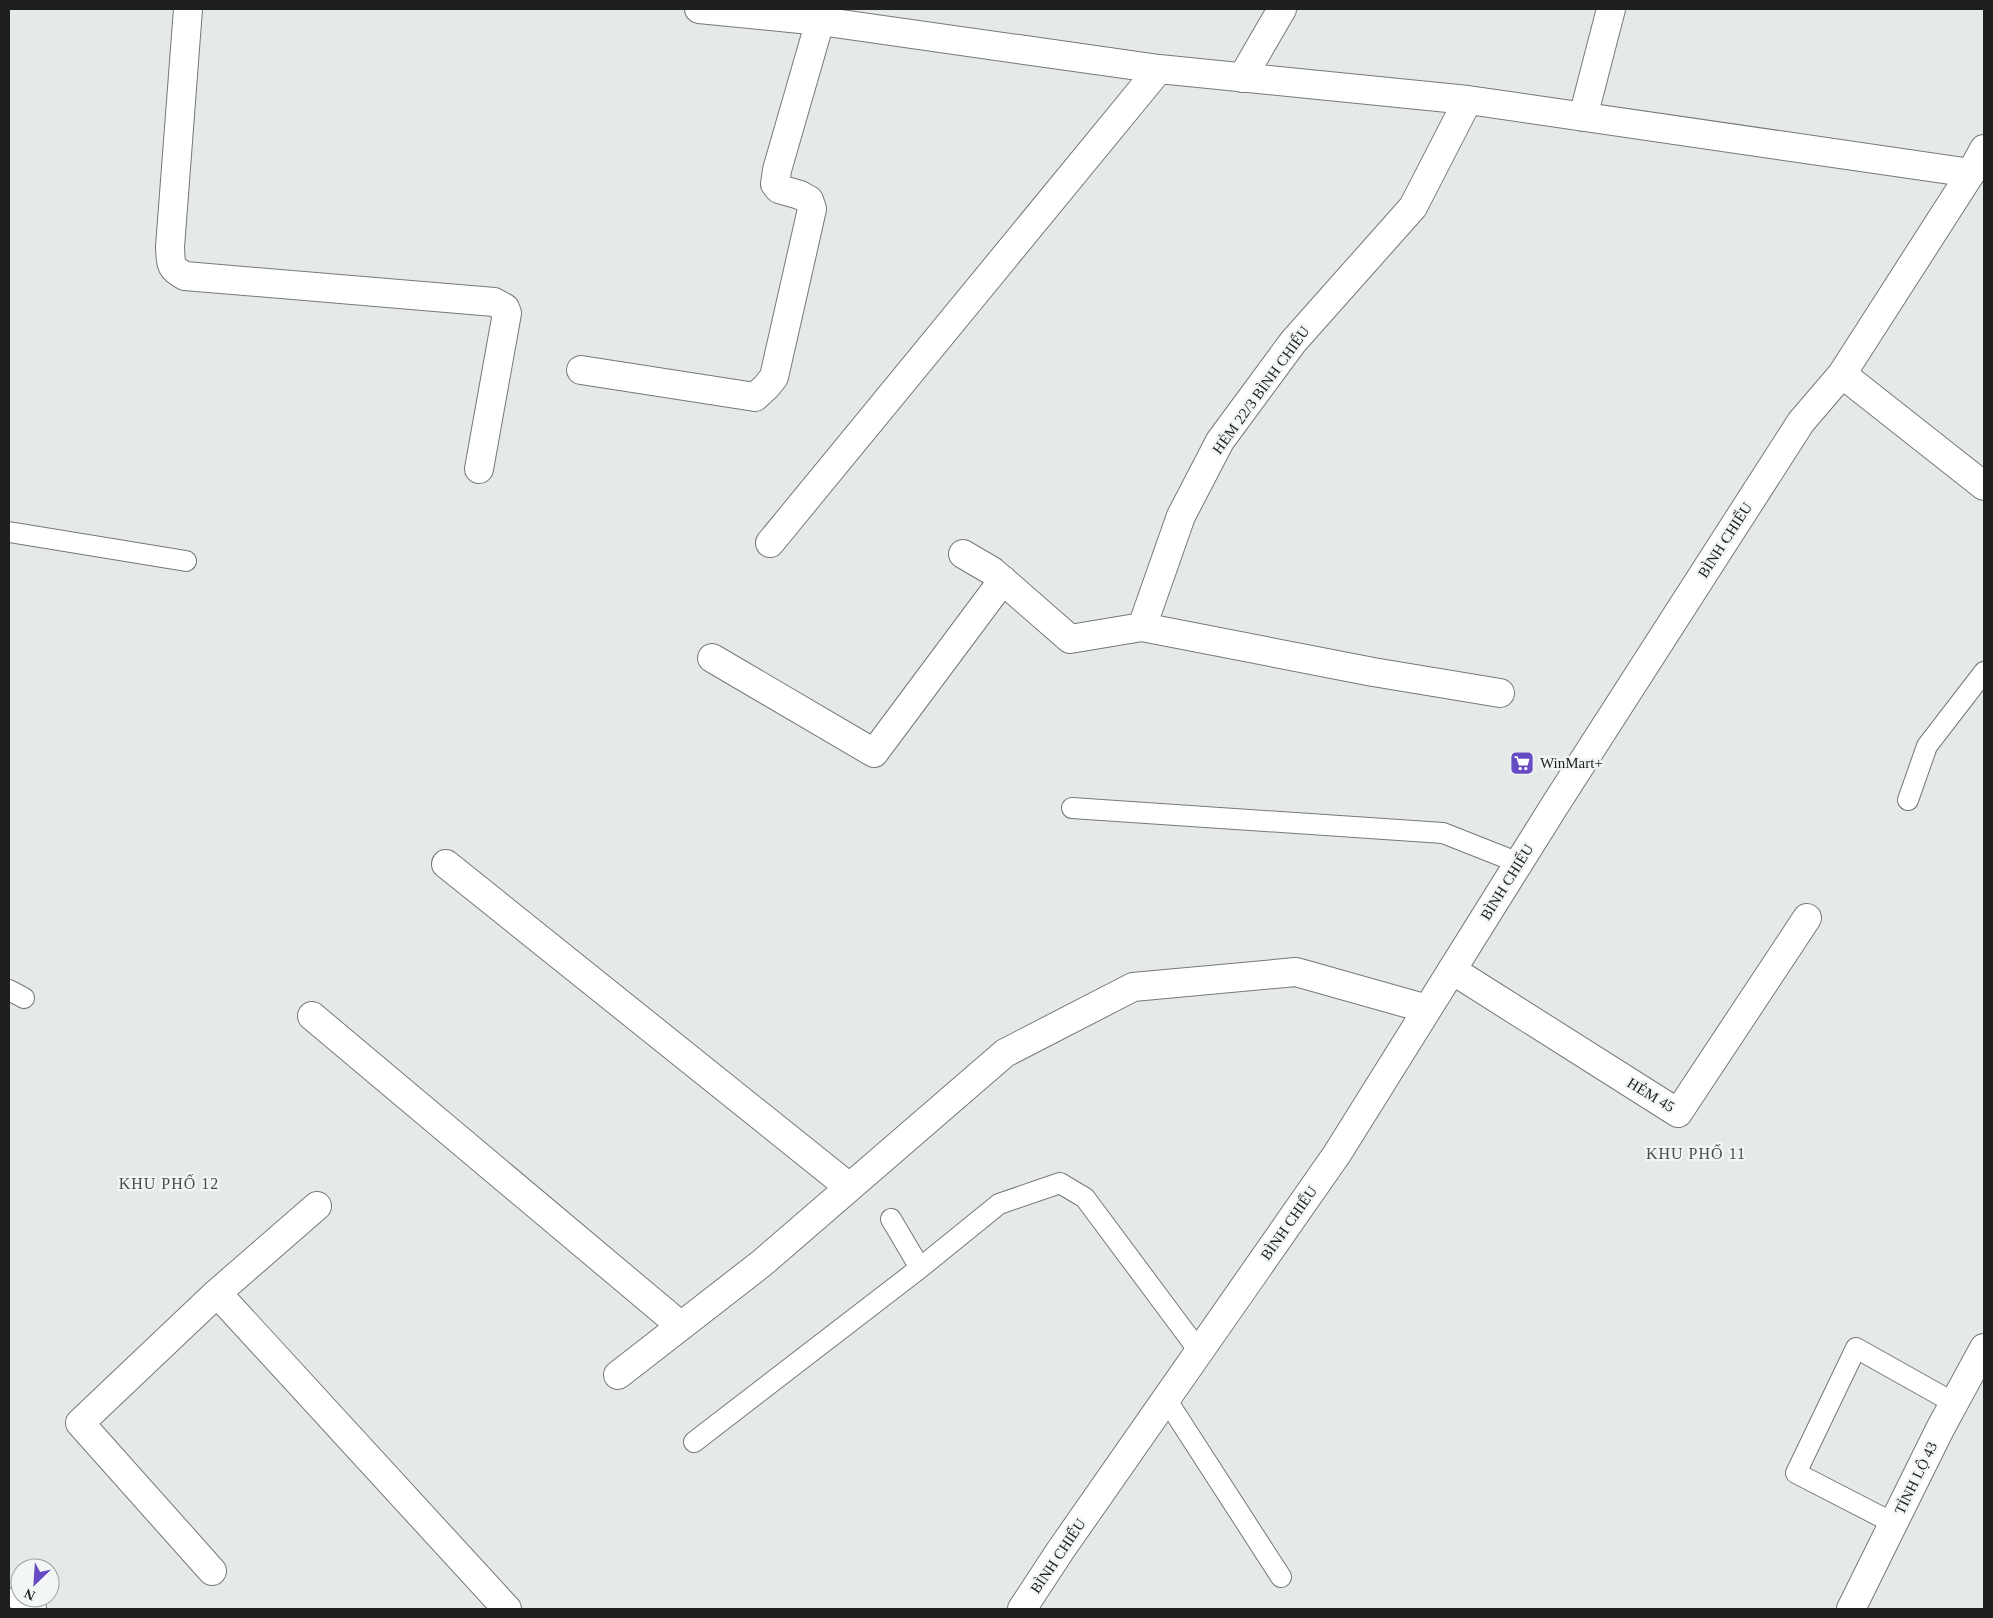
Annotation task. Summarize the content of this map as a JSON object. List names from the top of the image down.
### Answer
{
  "streets": {
    "street": [
      "HẺM 22/3 BÌNH CHIỂU",
      "BÌNH CHIỂU",
      "HẺM 45",
      "TỈNH LỘ 43"
    ]
  },
  "crossings": [
    ["BÌNH CHIỂU", "HẺM 45"]
  ],
  "districts": ["KHU PHỐ 11", "KHU PHỐ 12"],
  "places": {
    "supermarket": ["WinMart+"]
  },
  "north": "bottom left"
}
